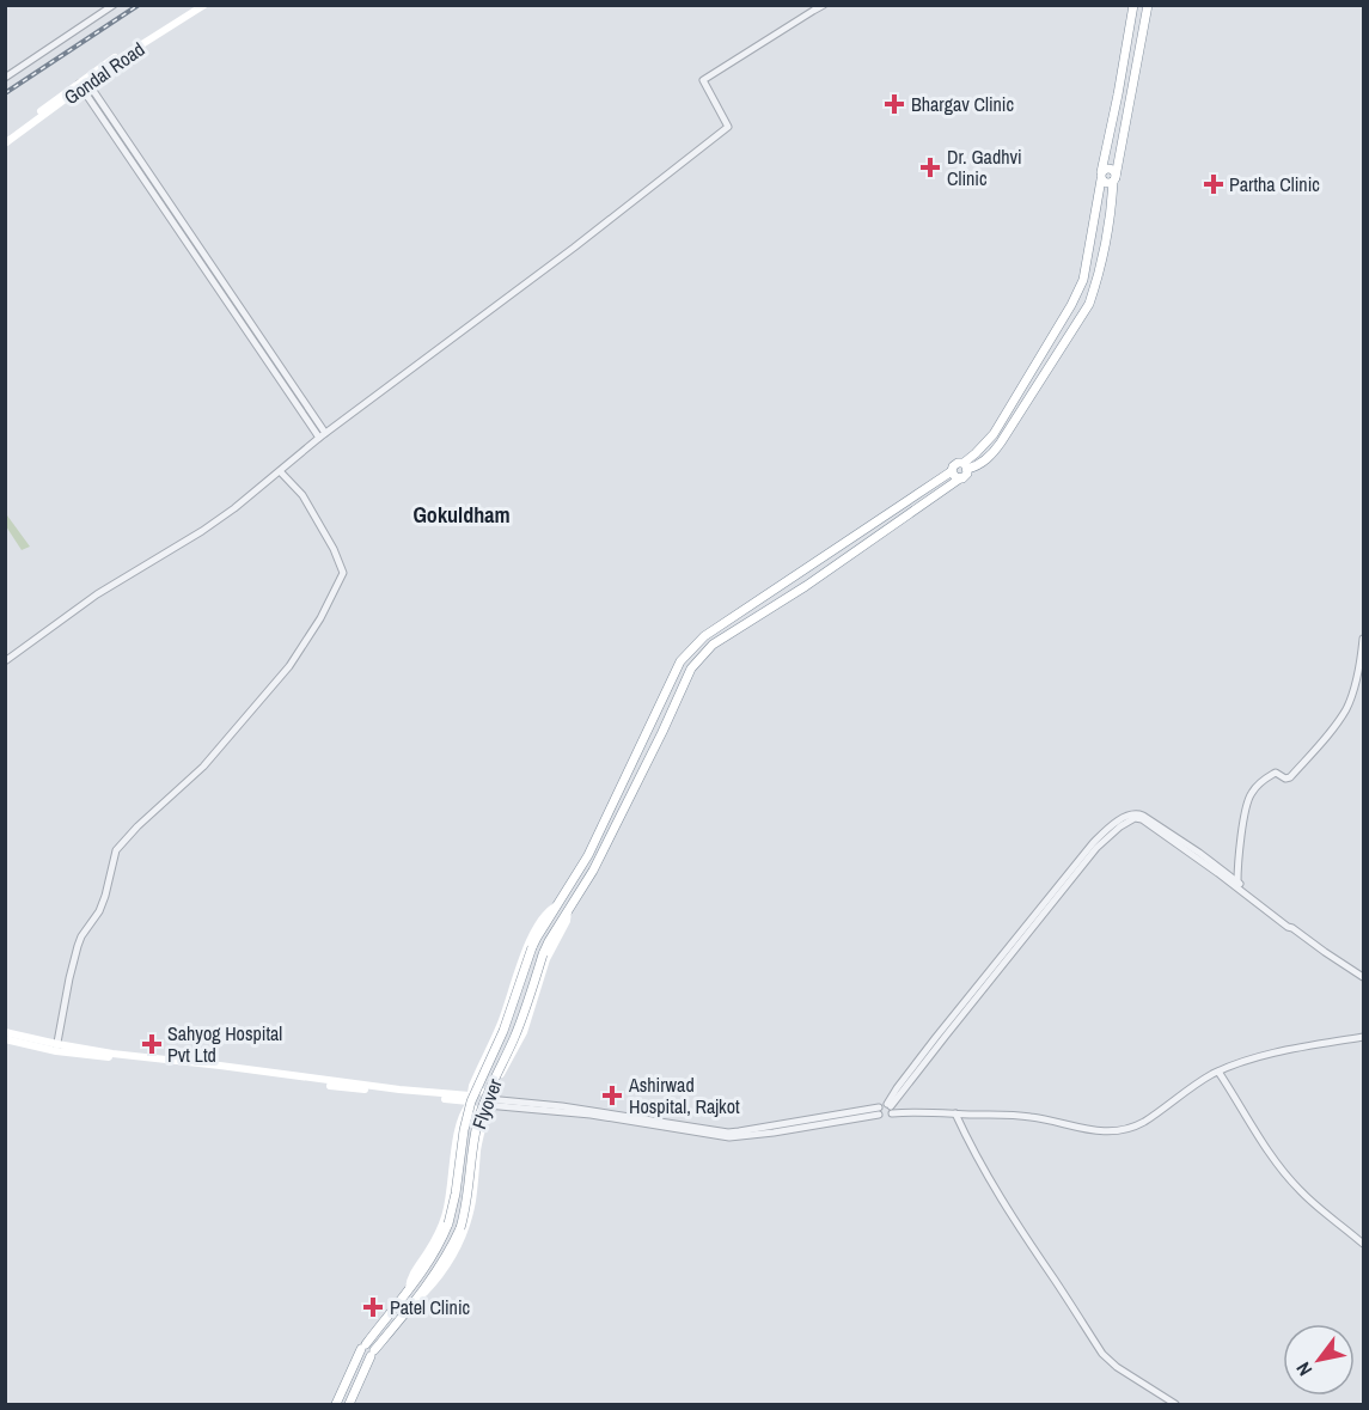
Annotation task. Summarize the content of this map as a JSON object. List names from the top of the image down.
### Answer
{
  "streets": {
    "highway": ["Flyover"],
    "main road": ["Gondal Road"]
  },
  "districts": ["Gokuldham"],
  "places": {
    "health": [
      "Bhargav Clinic",
      "Dr. Gadhvi Clinic",
      "Partha Clinic",
      "Sahyog Hospital Pvt Ltd",
      "Ashirwad Hospital, Rajkot",
      "Patel Clinic"
    ]
  },
  "north": "bottom left"
}
